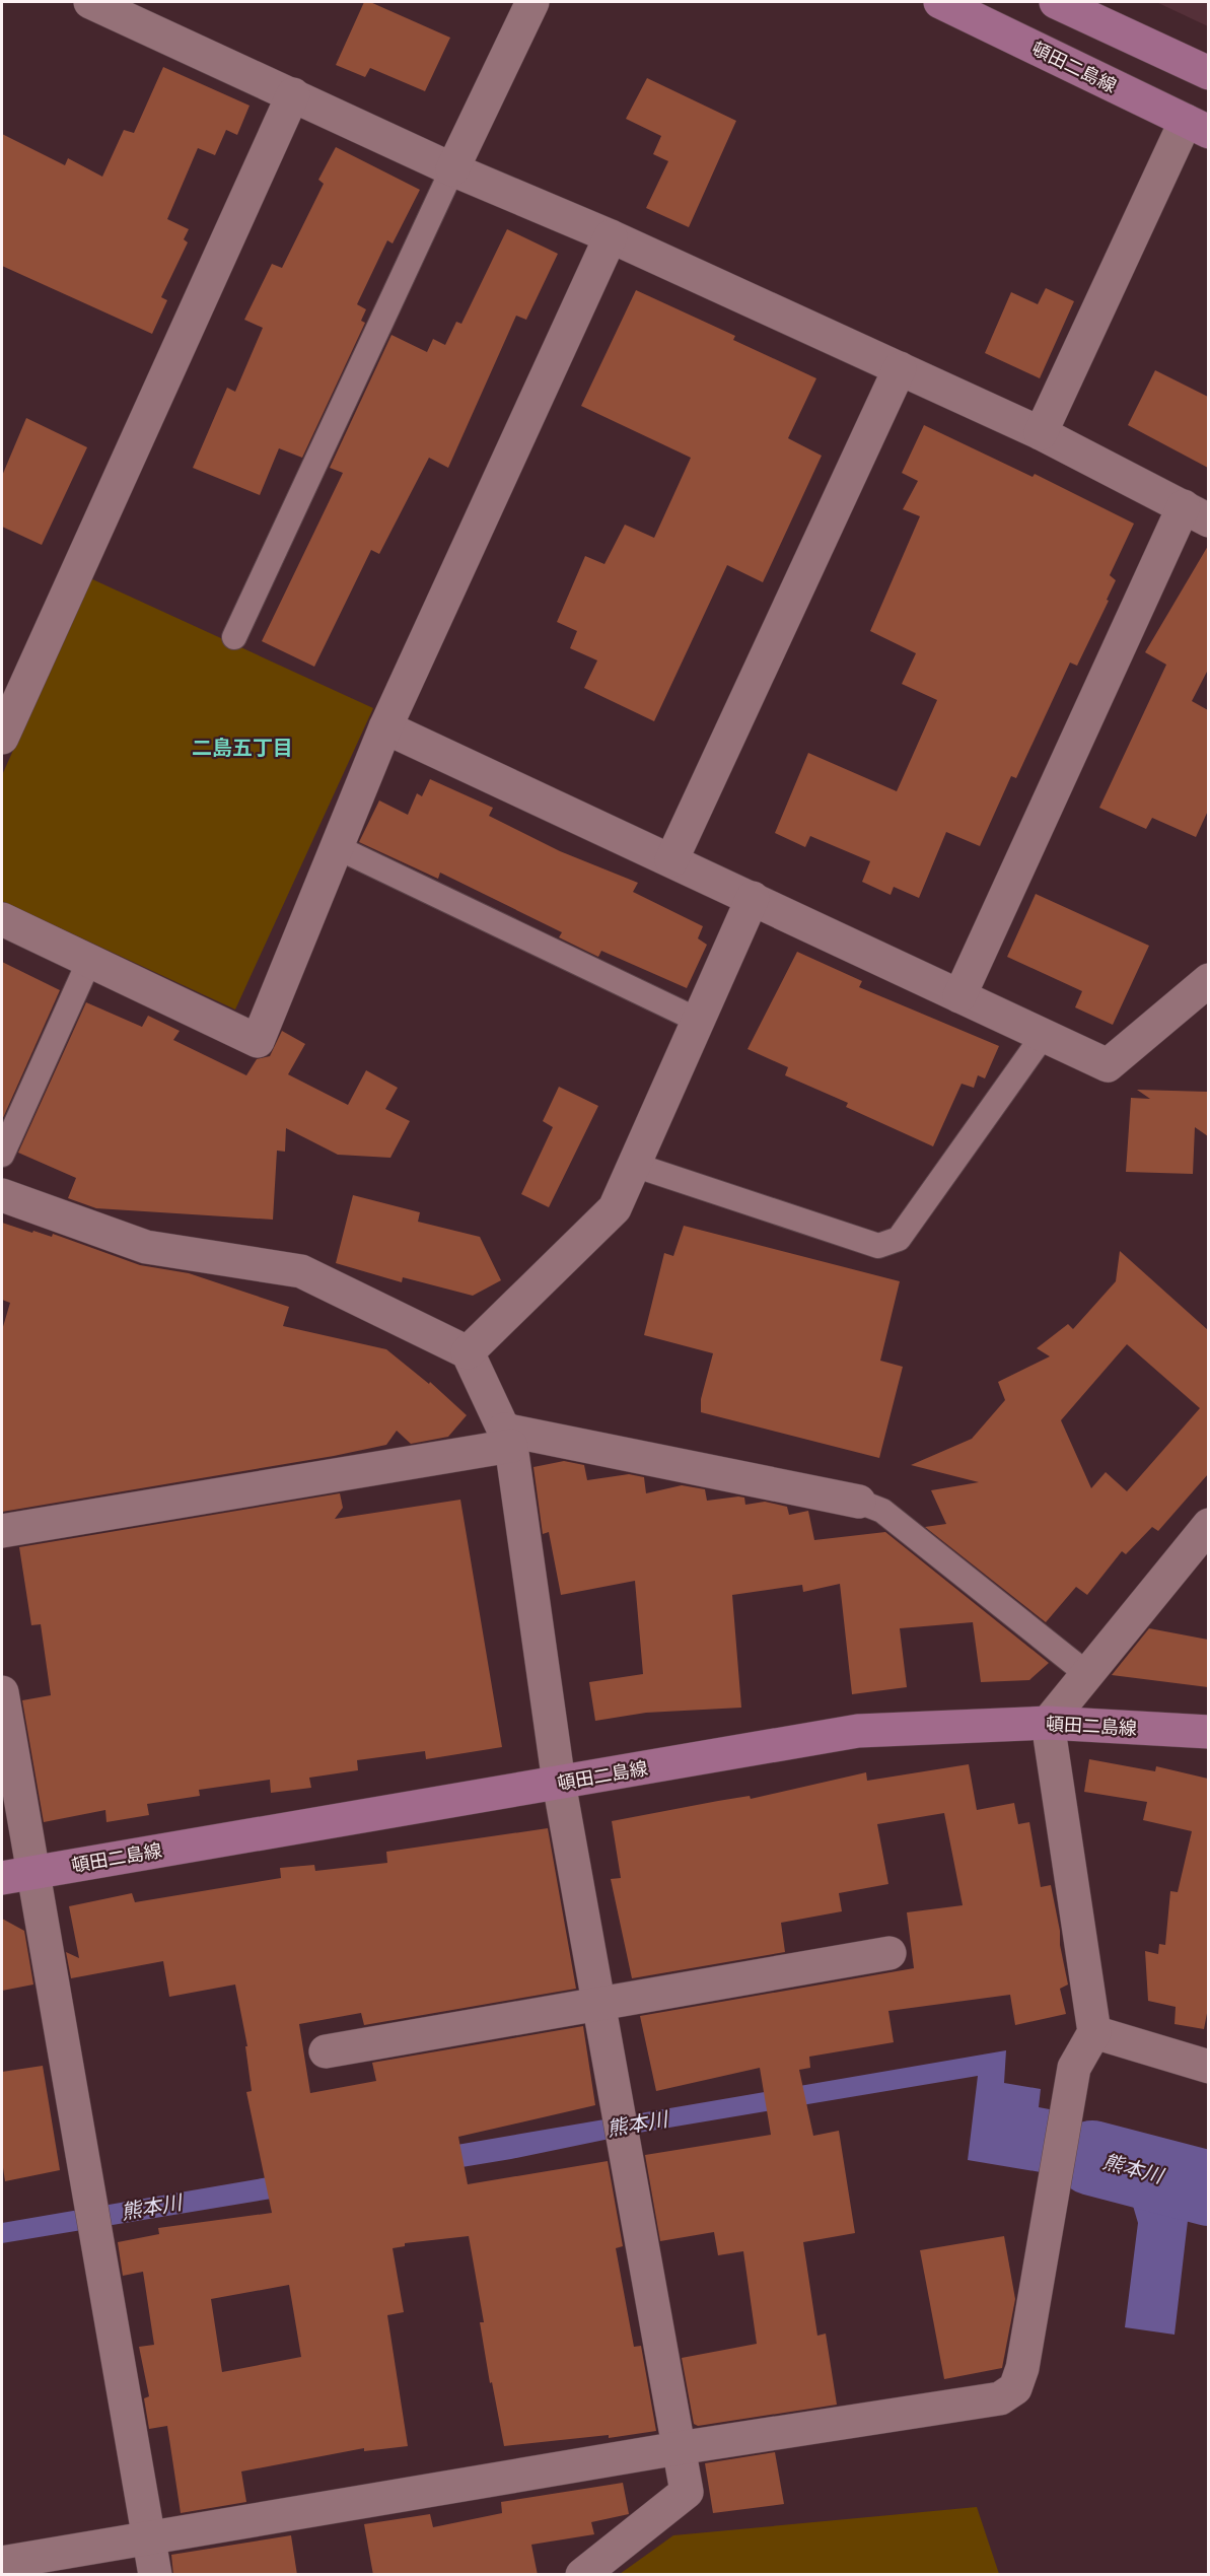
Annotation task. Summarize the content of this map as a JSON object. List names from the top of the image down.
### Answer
{
  "streets": {
    "main road": ["頓田二島線"]
  },
  "districts": ["二島五丁目"],
  "water": ["熊本川"]
}
